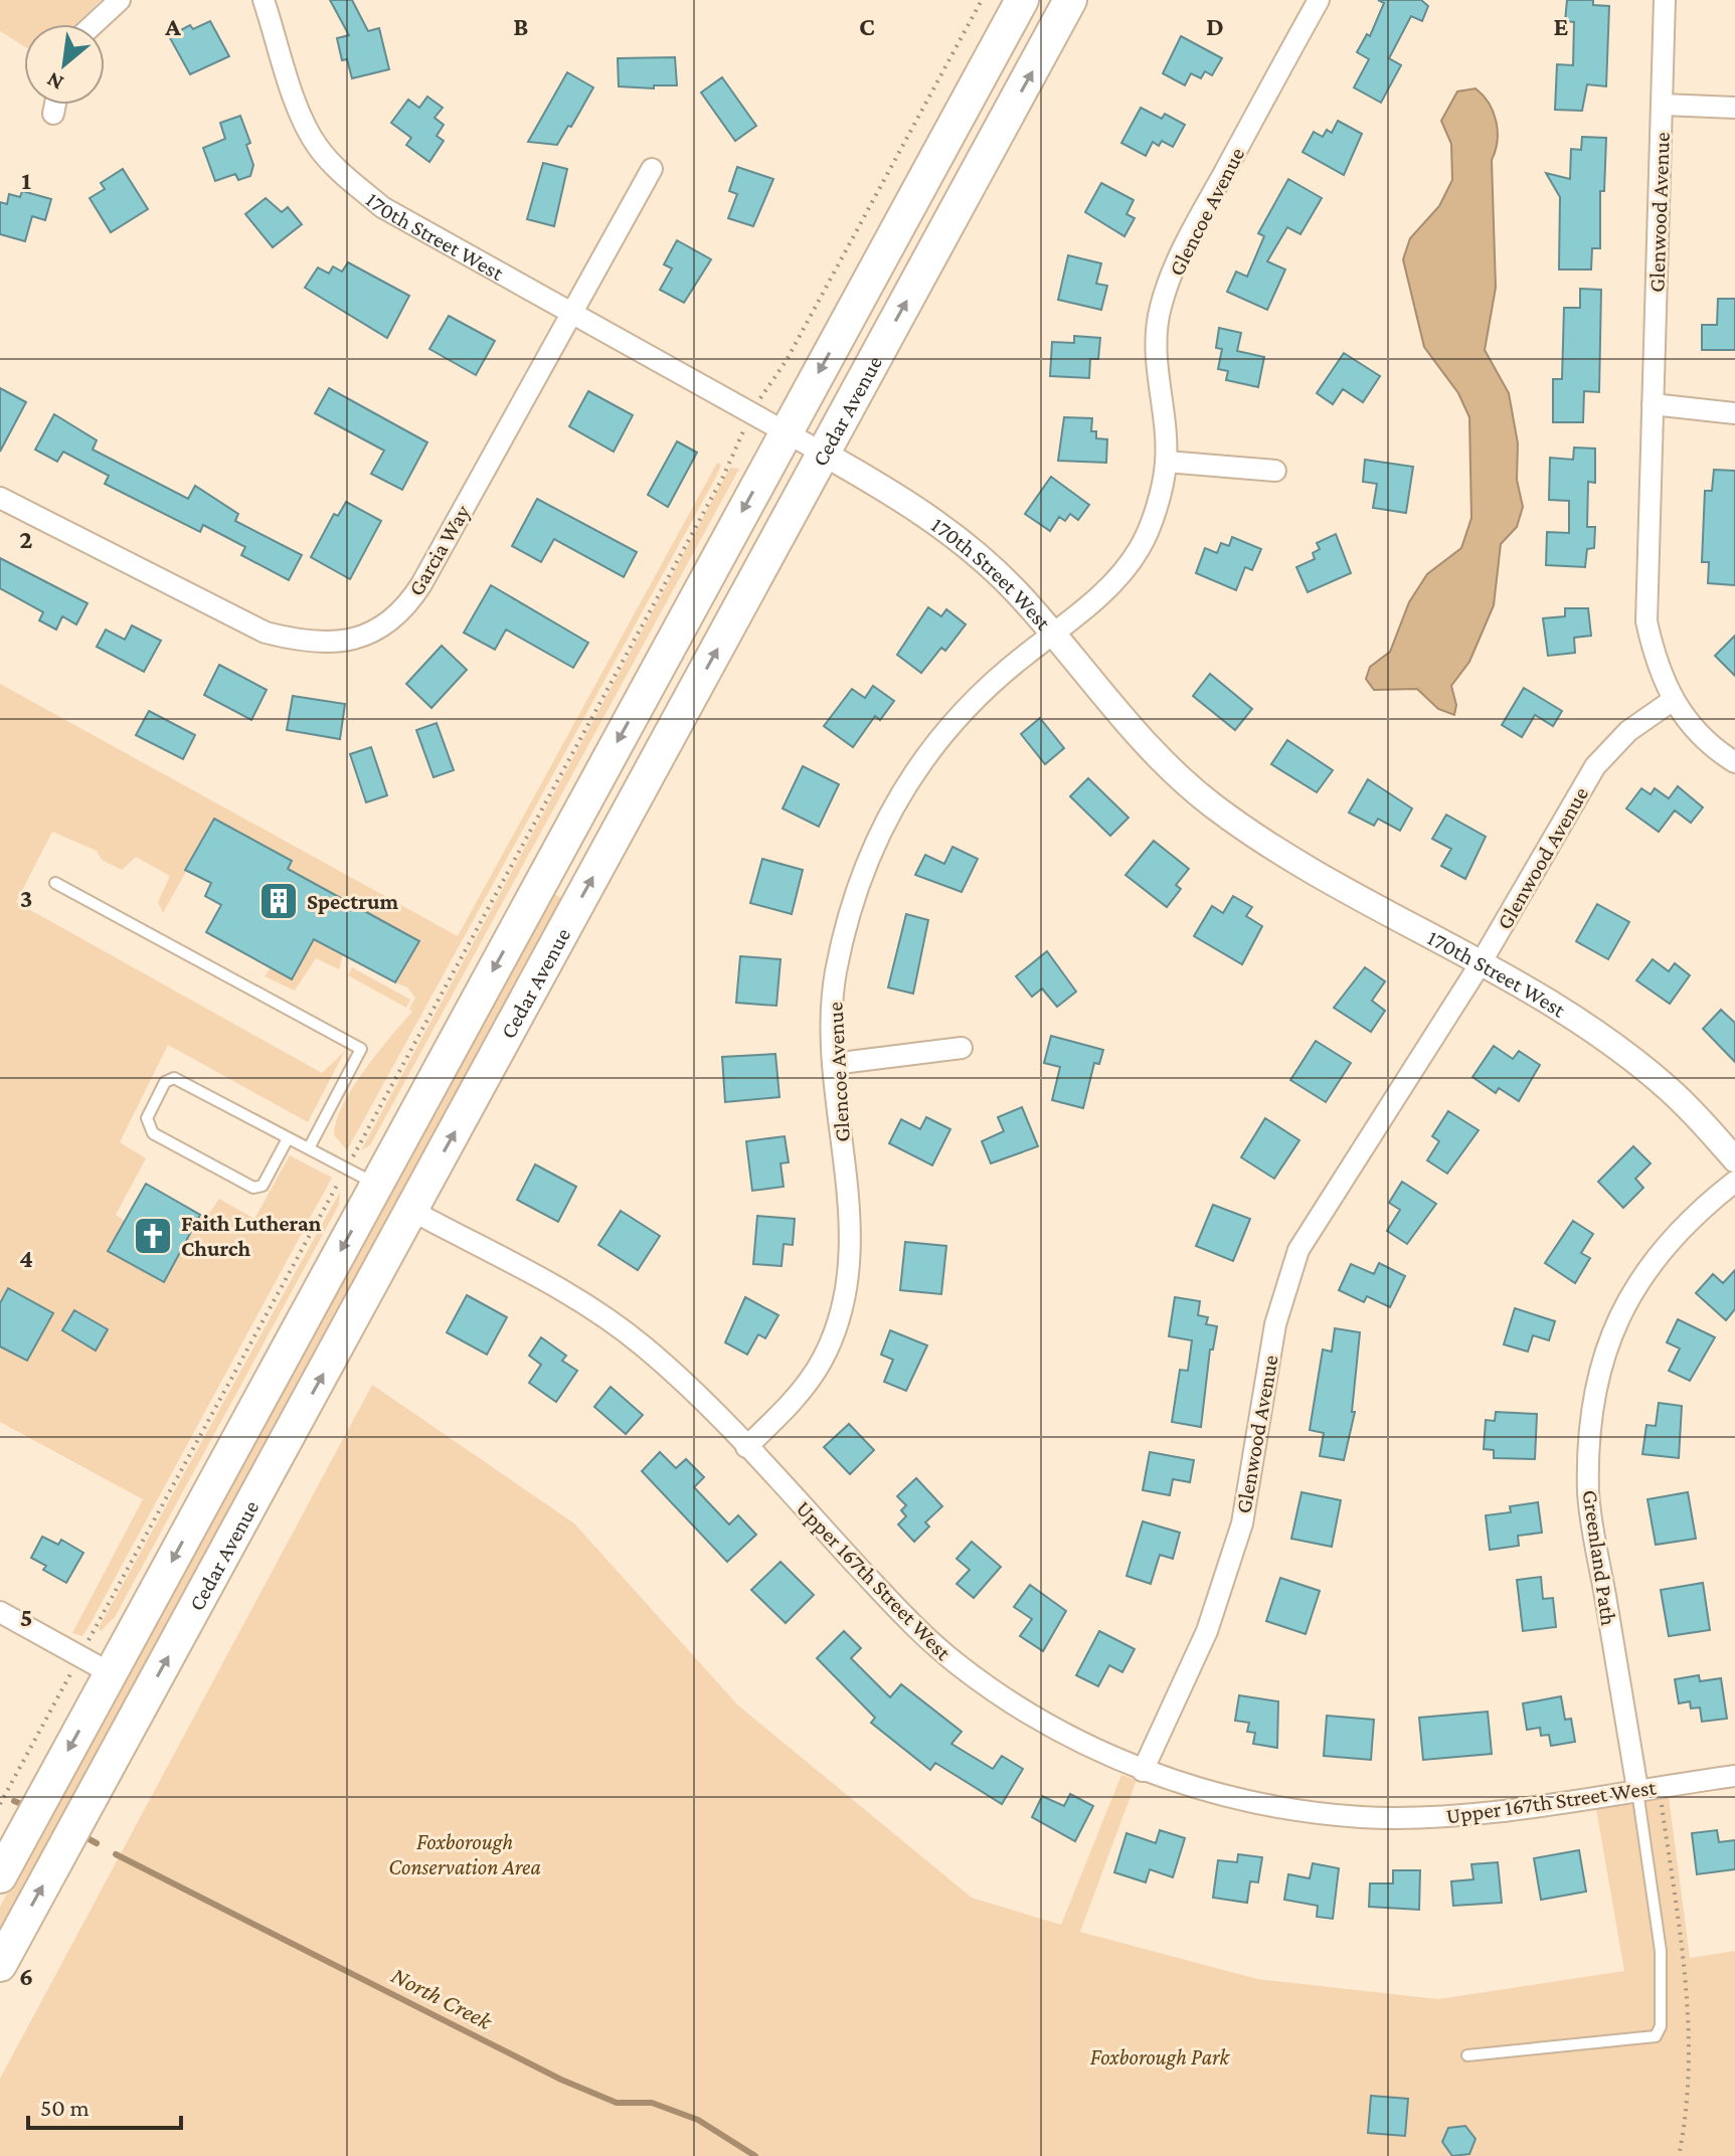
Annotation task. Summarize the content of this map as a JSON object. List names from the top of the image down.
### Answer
{
  "streets": {
    "main road": ["Cedar Avenue"],
    "street": [
      "Glencoe Avenue",
      "Glenwood Avenue",
      "170th Street West",
      "Garcia Way",
      "Greenland Path",
      "Upper 167th Street West"
    ]
  },
  "crossings": [
    ["Glencoe Avenue", "170th Street West"],
    ["Glencoe Avenue", "Upper 167th Street West"],
    ["Glenwood Avenue", "170th Street West"],
    ["Glenwood Avenue", "Upper 167th Street West"],
    ["170th Street West", "Cedar Avenue"],
    ["170th Street West", "Garcia Way"],
    ["Cedar Avenue", "Upper 167th Street West"],
    ["Greenland Path", "Upper 167th Street West"]
  ],
  "water": ["North Creek"],
  "parks": ["Foxborough Conservation Area", "Foxborough Park"],
  "places": {
    "building": ["Spectrum"],
    "church": ["Faith Lutheran Church"]
  },
  "scale_bar": "50 m",
  "north": "bottom left",
  "grid": {
    "columns": [
      "A",
      "B",
      "C",
      "D",
      "E"
    ],
    "rows": [
      "1",
      "2",
      "3",
      "4",
      "5",
      "6"
    ]
  }
}
